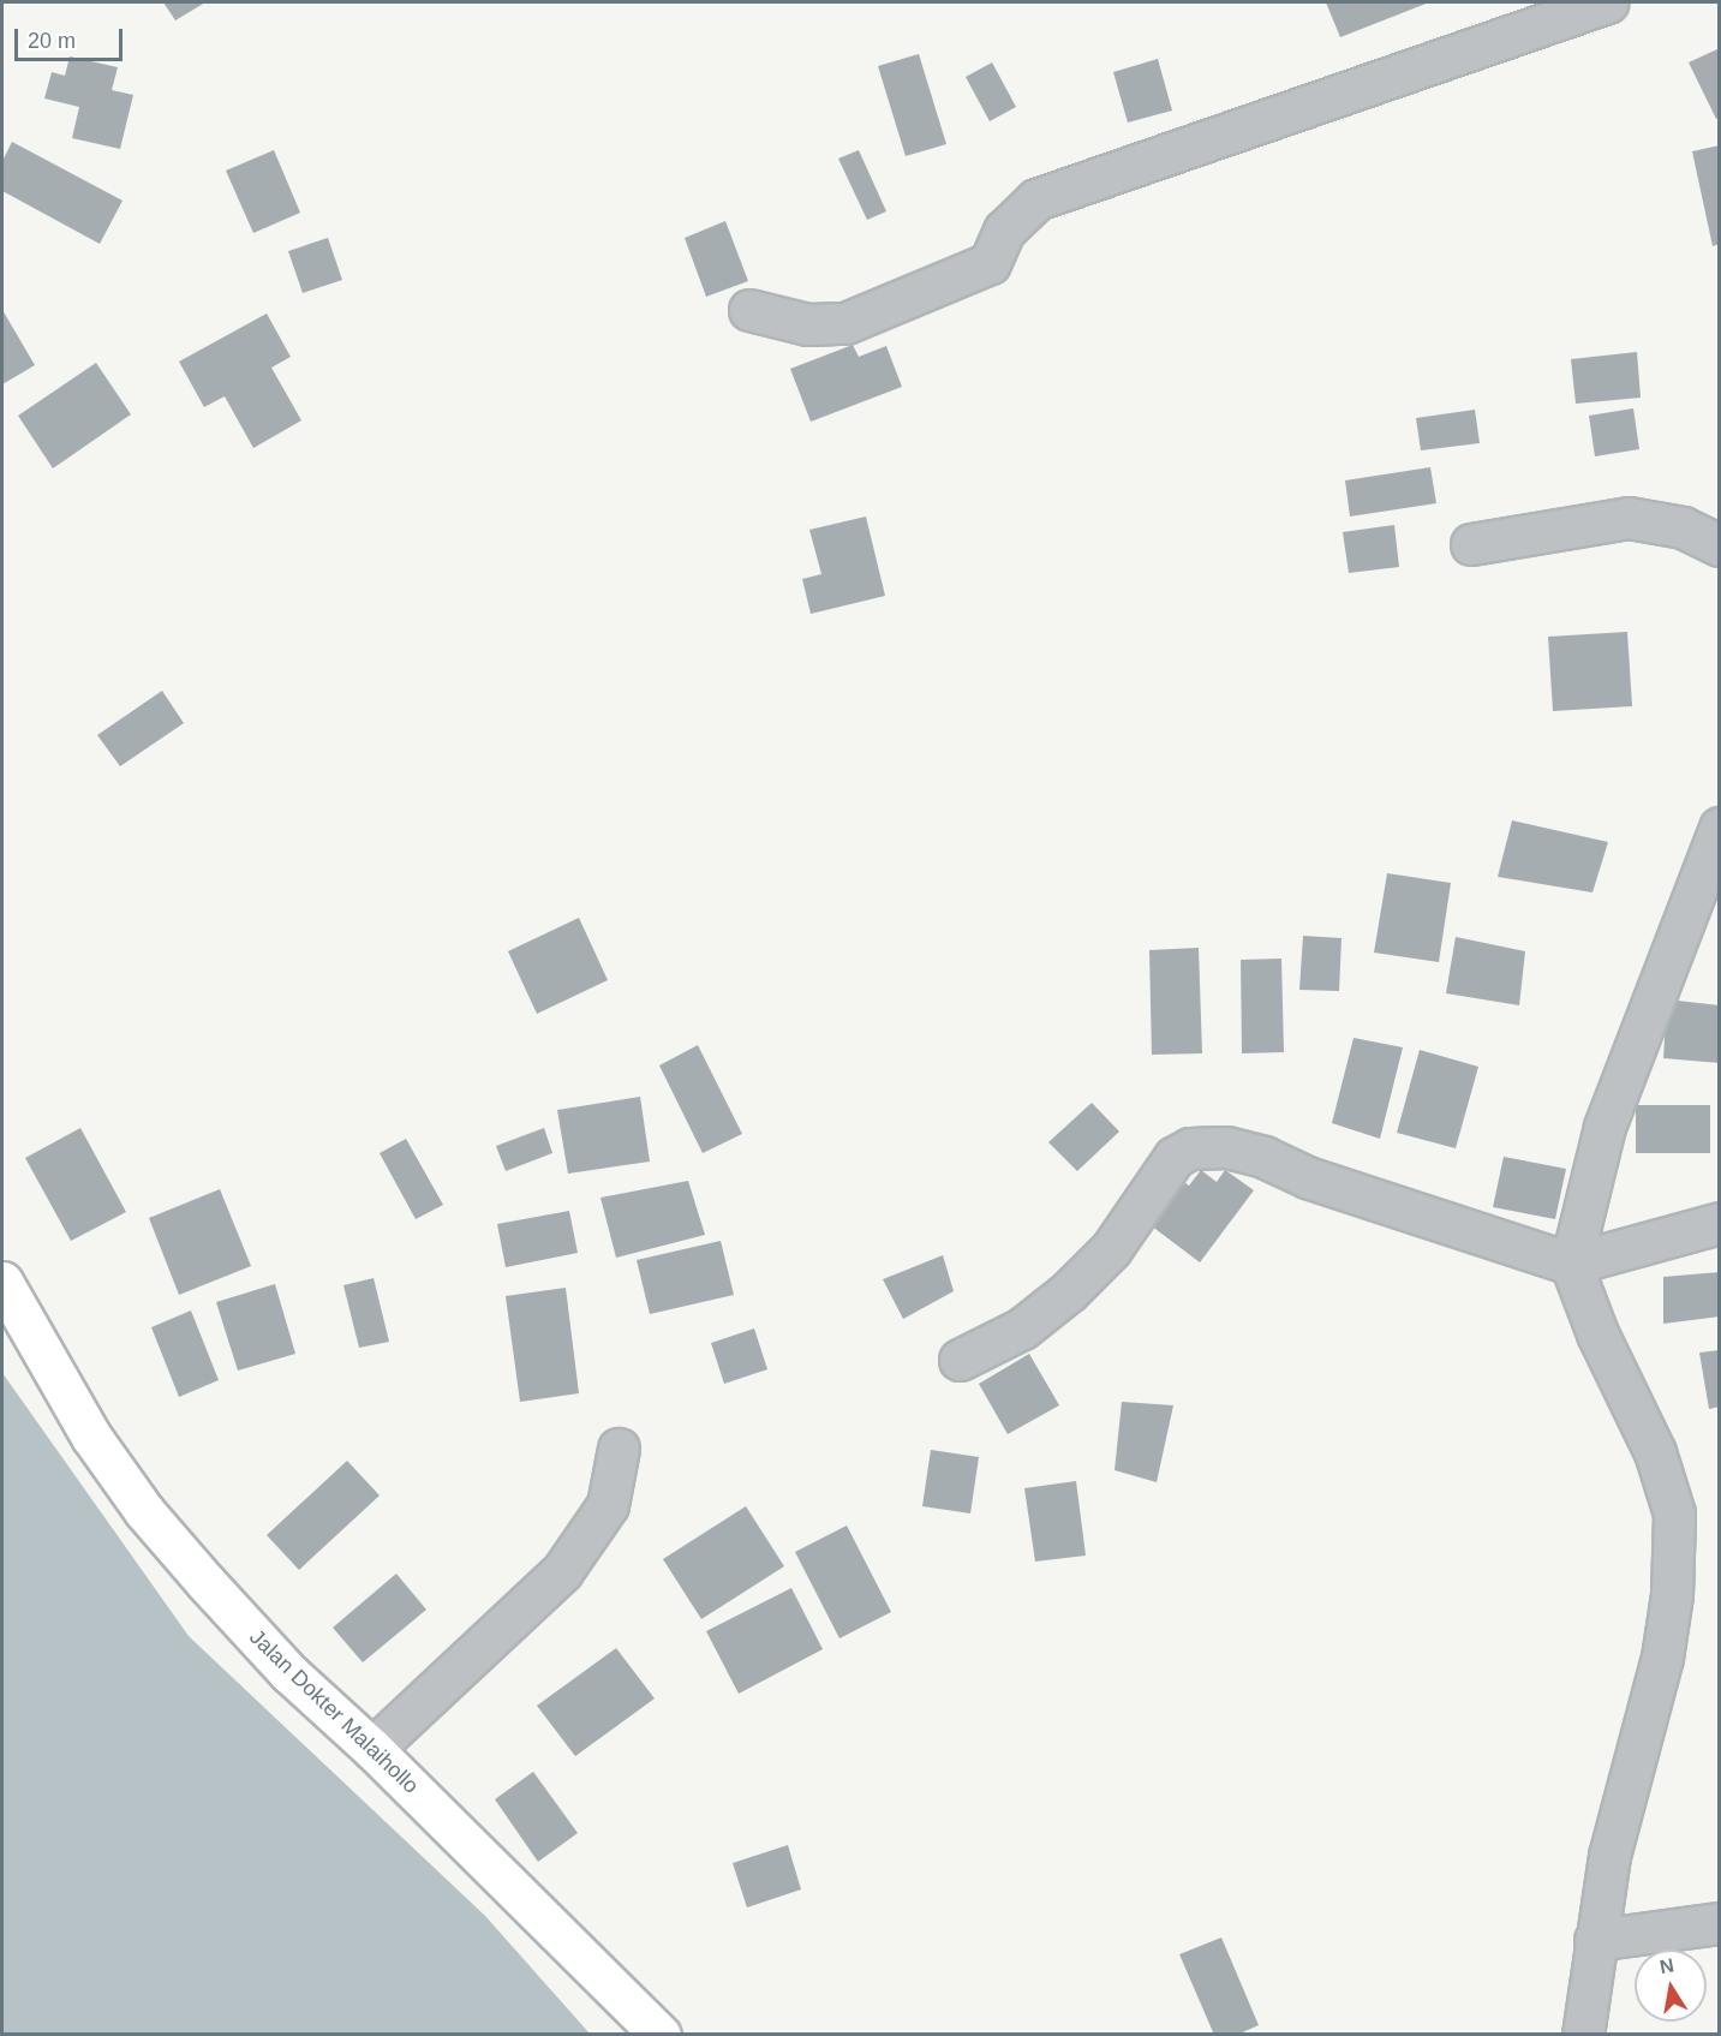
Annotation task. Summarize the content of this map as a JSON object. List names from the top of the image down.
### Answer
{
  "streets": {
    "main road": ["Jalan Dokter Malaihollo"]
  },
  "scale_bar": "20 m",
  "north": "top"
}
